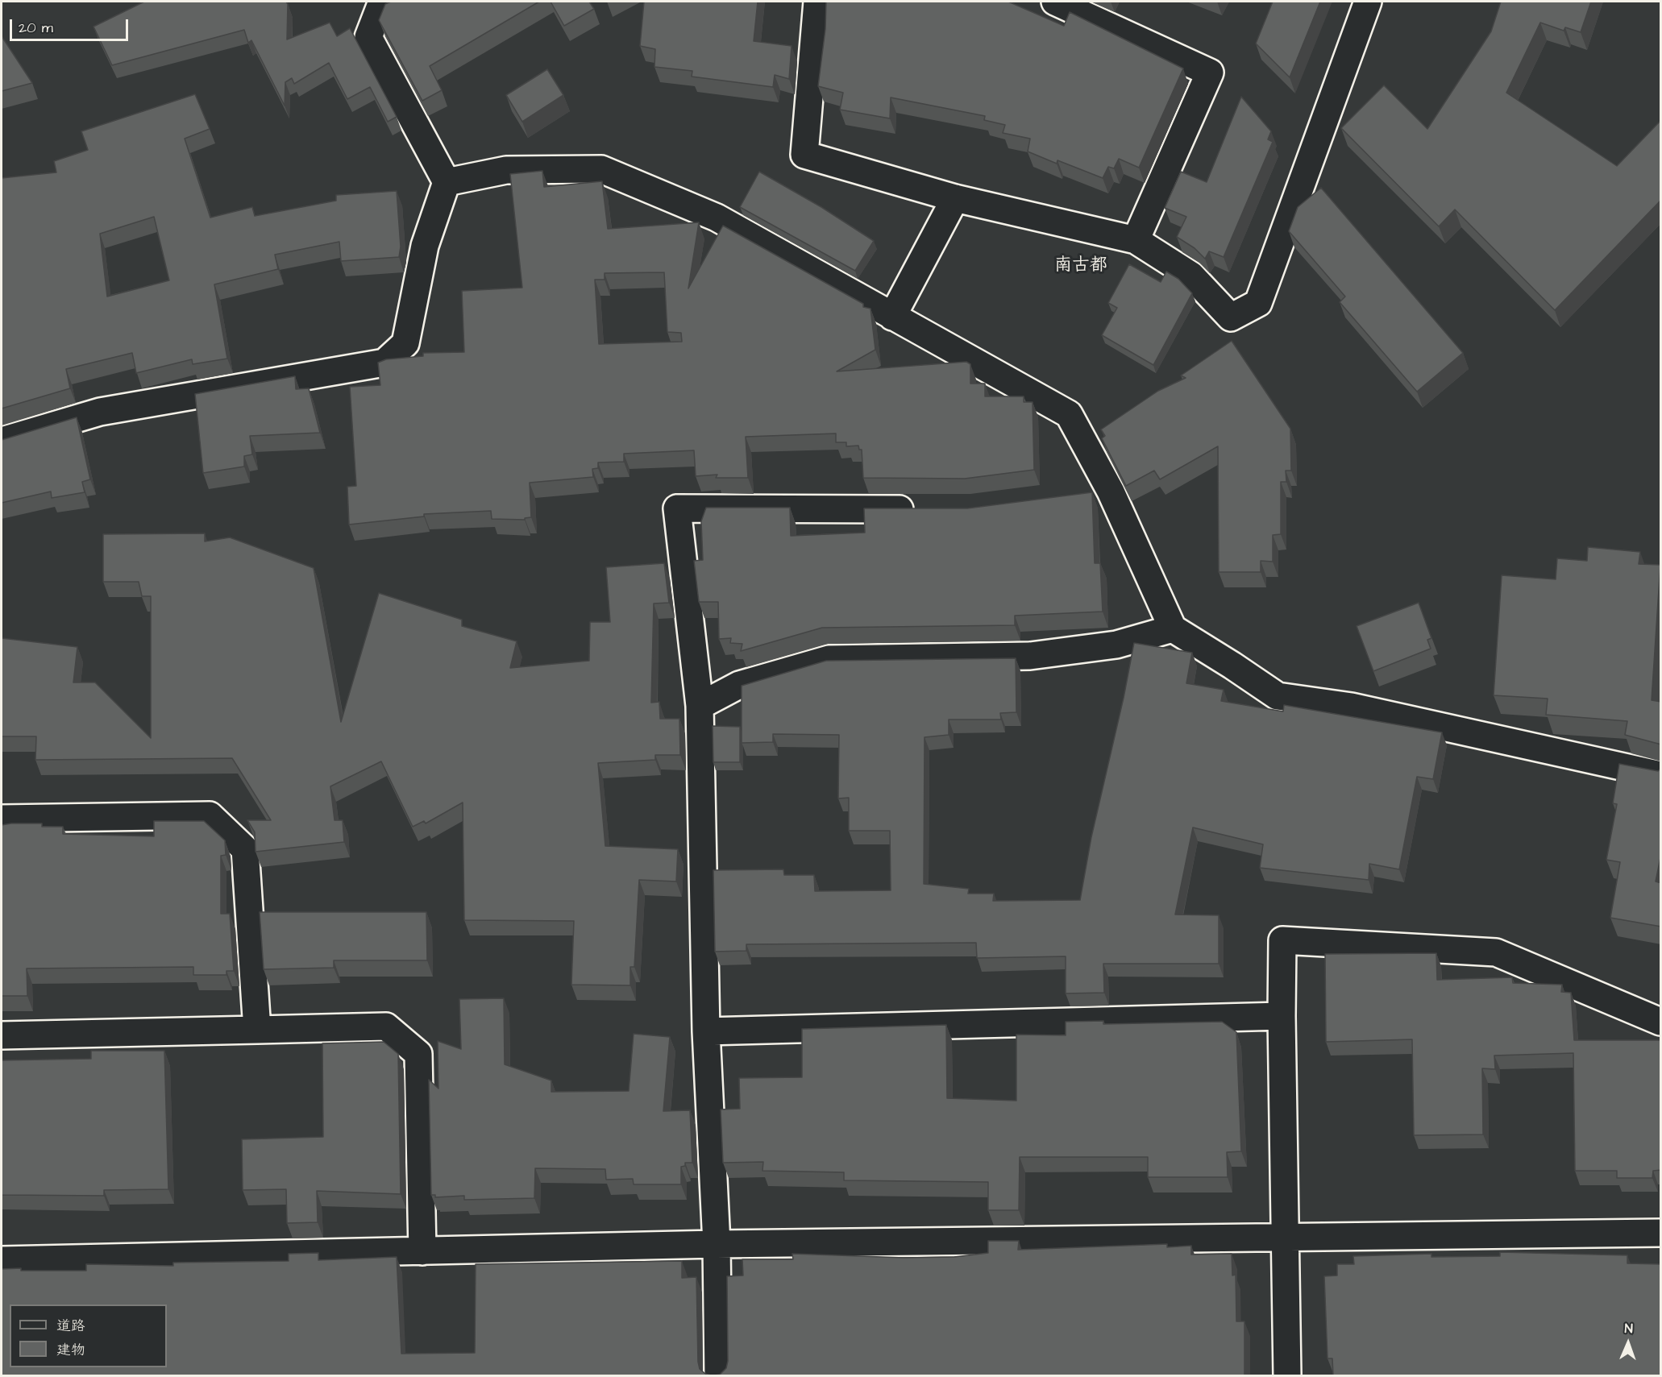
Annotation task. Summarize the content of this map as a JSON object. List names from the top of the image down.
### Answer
{
  "districts": ["南古都"],
  "legend": ["道路", "建物"],
  "scale_bar": "20 m",
  "north": "top"
}
